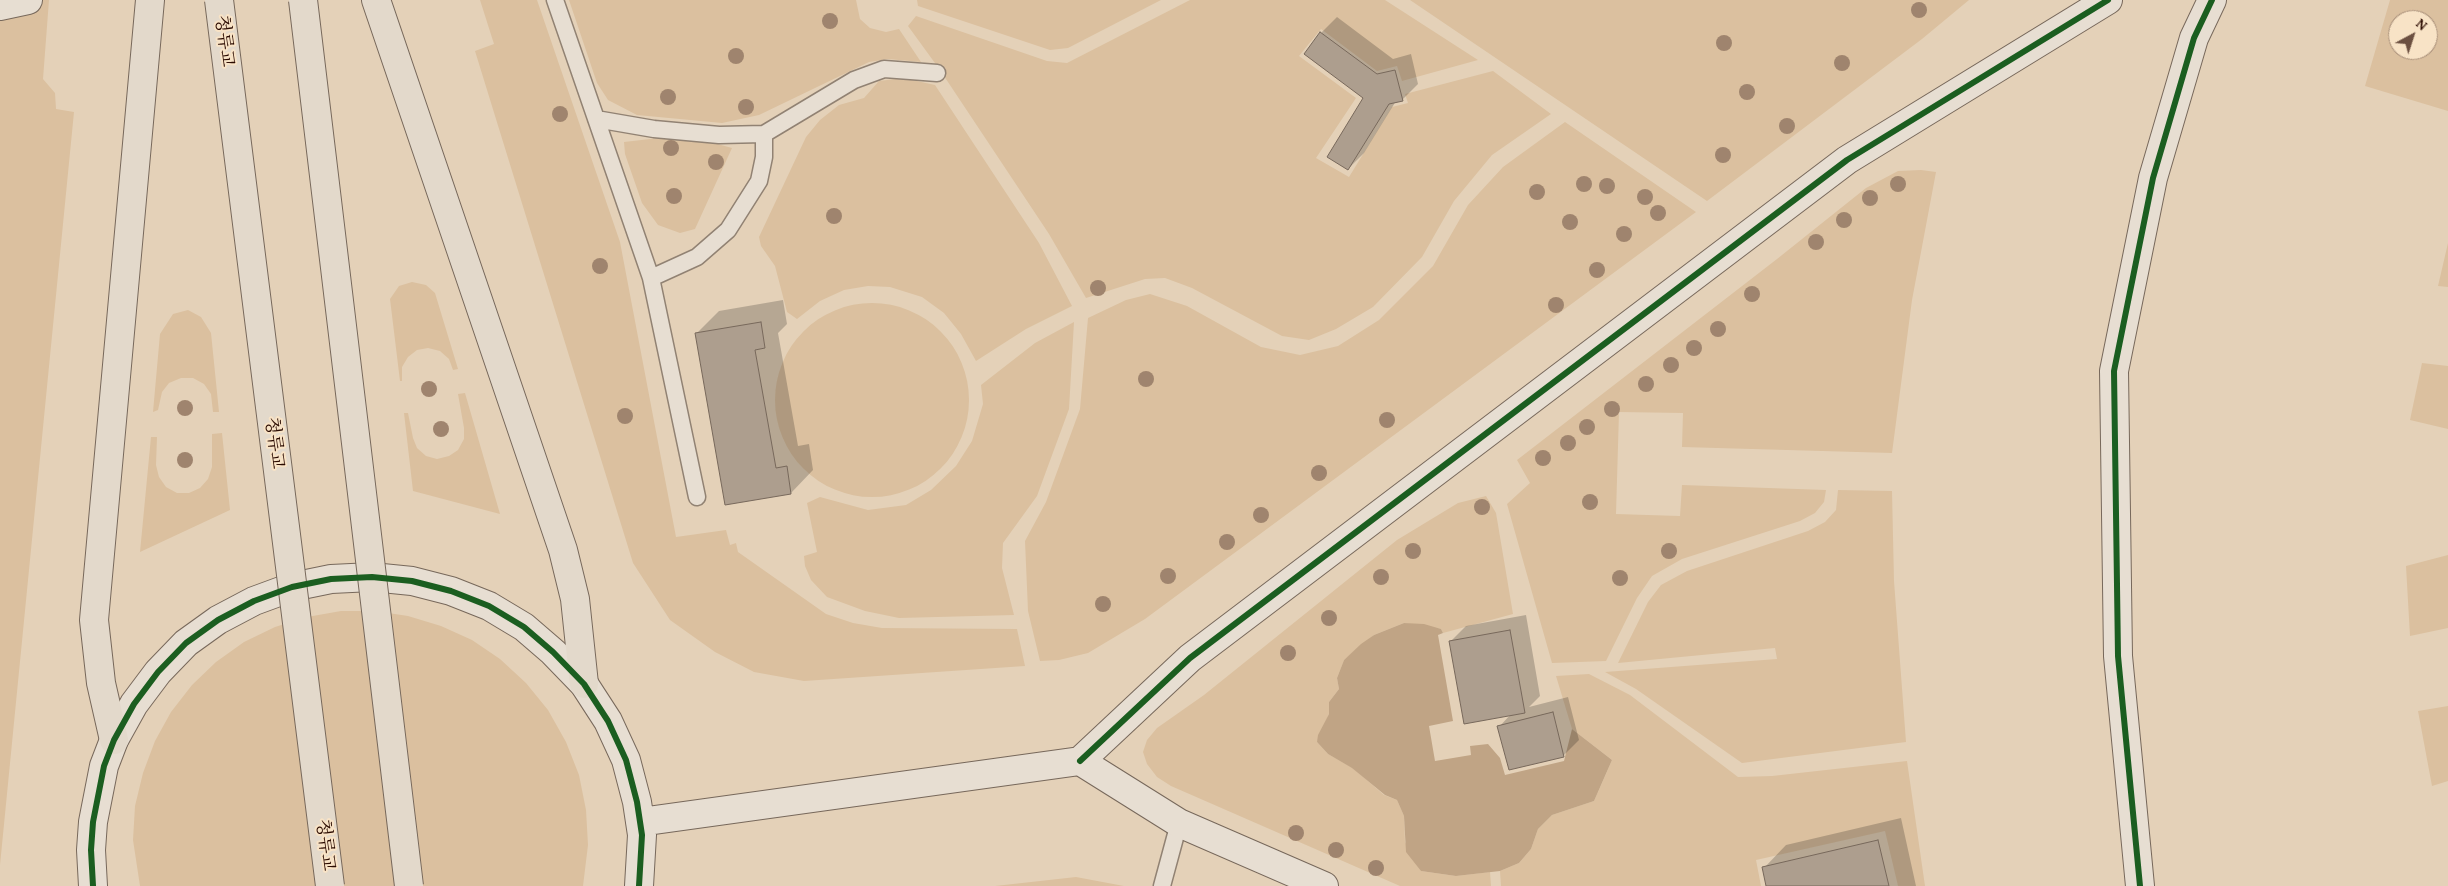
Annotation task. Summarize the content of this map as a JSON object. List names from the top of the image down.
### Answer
{
  "streets": {
    "main road": ["청류교"]
  },
  "north": "top right"
}
